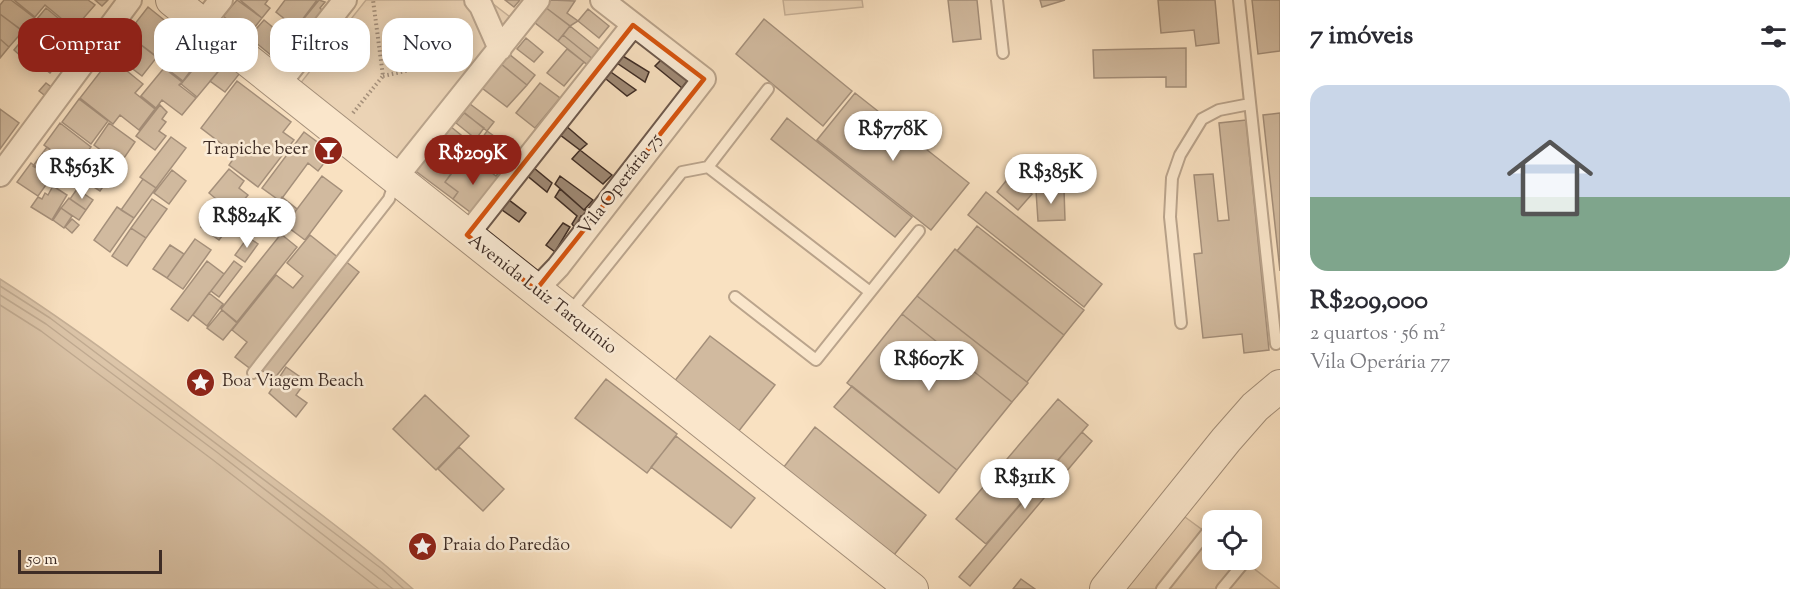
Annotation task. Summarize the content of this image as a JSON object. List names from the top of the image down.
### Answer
{
  "streets": {
    "street": ["Vila Operária 75", "Avenida Luiz Tarquínio"]
  },
  "crossings": [
    ["Vila Operária 75", "Avenida Luiz Tarquínio"]
  ],
  "places": {
    "bar": ["Trapiche beer"],
    "place": ["Boa Viagem Beach", "Praia do Paredão"]
  },
  "scale_bar": "50 m",
  "page": {
    "heading": "7 imóveis",
    "chip": [
      "Comprar",
      "Alugar",
      "Filtros",
      "Novo"
    ],
    "list": [
      {
        "name": "R$209,000",
        "note": "2 quartos · 56 m² · Vila Operária 77"
      }
    ],
    "price": [
      "R$778K",
      "R$209K",
      "R$563K",
      "R$385K",
      "R$824K",
      "R$607K",
      "R$311K"
    ],
    "scale": "50 m"
  }
}
